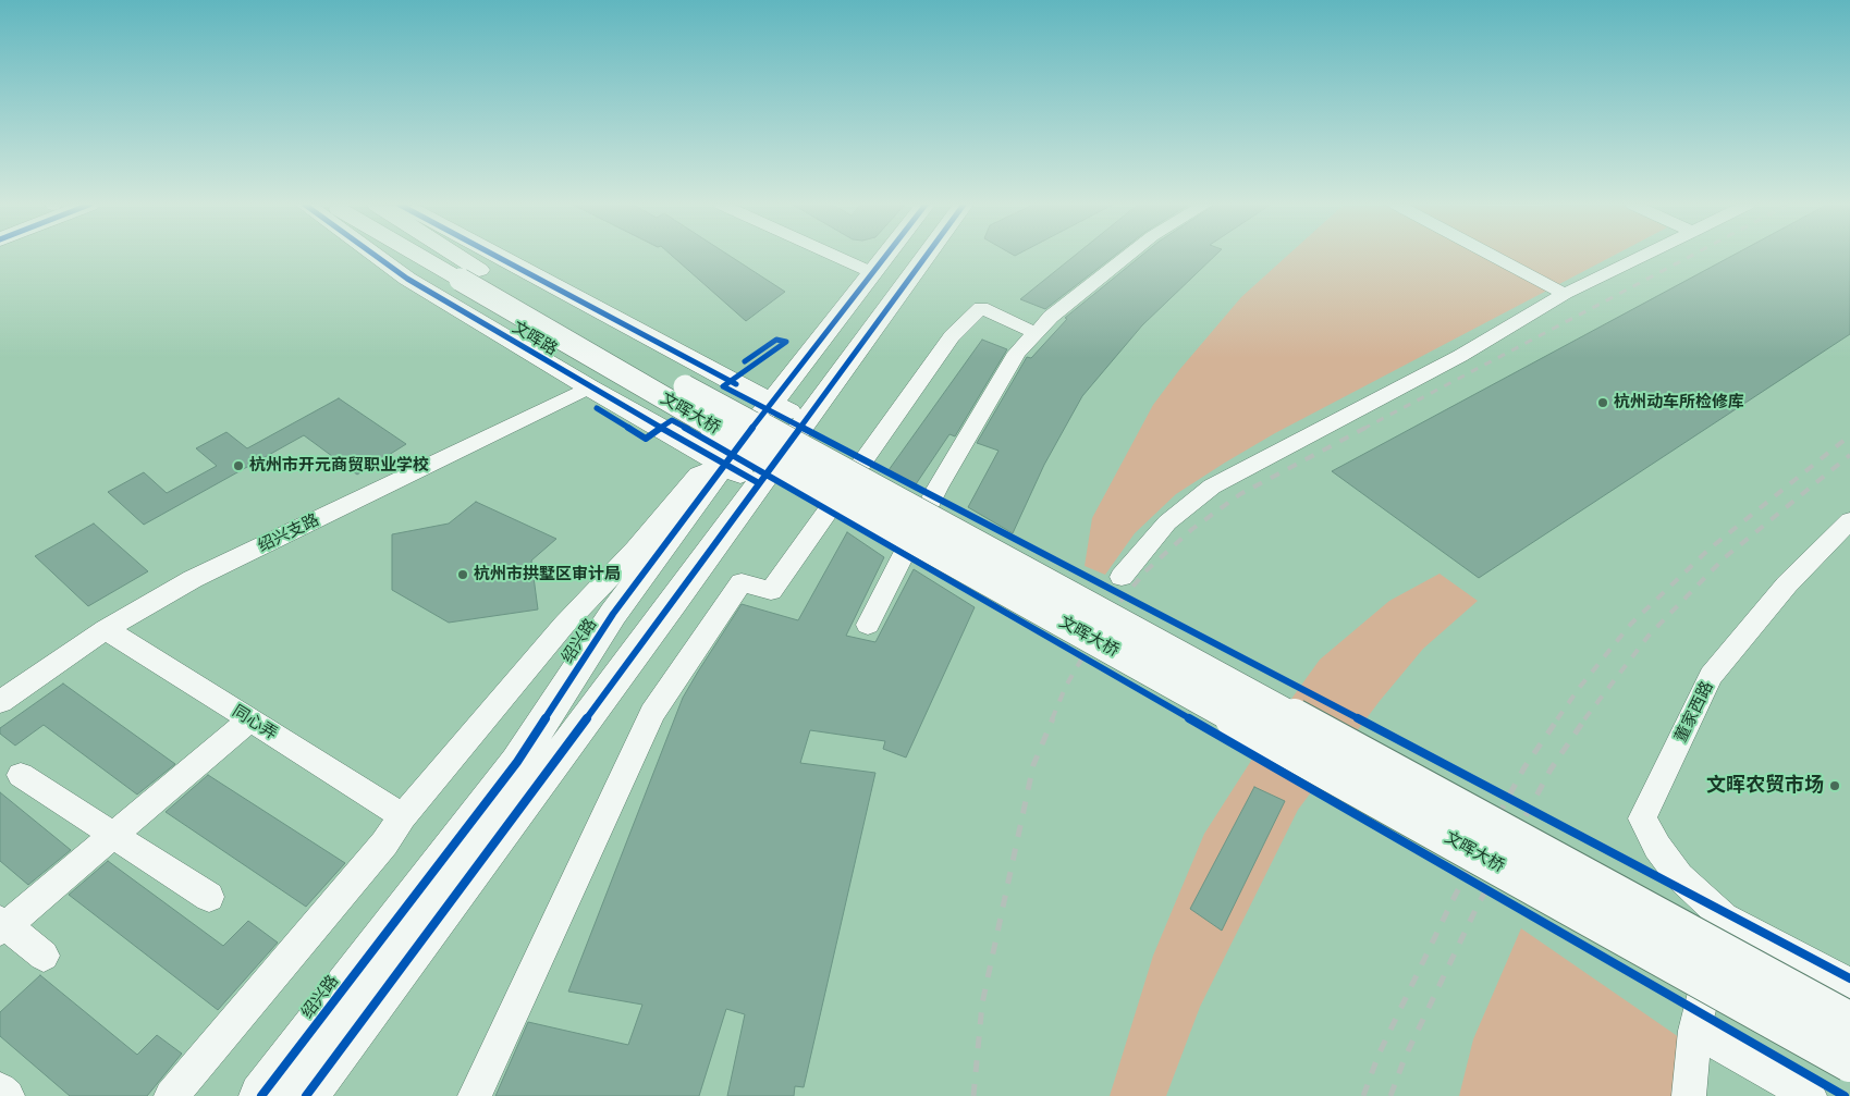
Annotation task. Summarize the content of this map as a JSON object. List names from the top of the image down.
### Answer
{
  "streets": {
    "main road": ["文晖路", "文晖大桥", "绍兴路"],
    "street": ["绍兴支路", "董家西路", "同心弄"]
  },
  "crossings": [
    ["文晖路", "绍兴支路"],
    ["文晖路", "绍兴路"],
    ["绍兴支路", "同心弄"]
  ],
  "places": [
    "杭州动车所检修库",
    "杭州市开元商贸职业学校",
    "杭州市拱墅区审计局",
    "文晖农贸市场"
  ]
}
